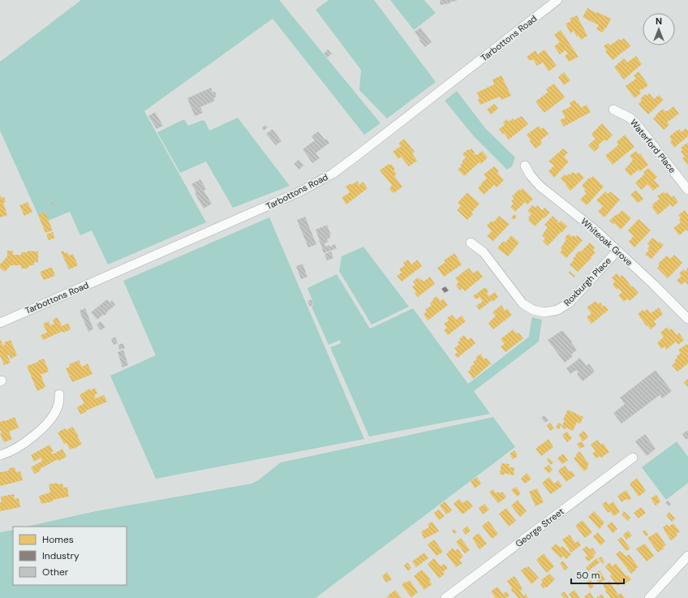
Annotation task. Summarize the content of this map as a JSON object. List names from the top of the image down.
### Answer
{
  "streets": {
    "street": [
      "Tarbottons Road",
      "Waterford Place",
      "Whiteoak Grove",
      "Roxburgh Place",
      "George Street"
    ]
  },
  "crossings": [
    ["Whiteoak Grove", "Roxburgh Place"]
  ],
  "legend": ["Homes", "Industry", "Other"],
  "scale_bar": "50 m",
  "north": "top"
}
